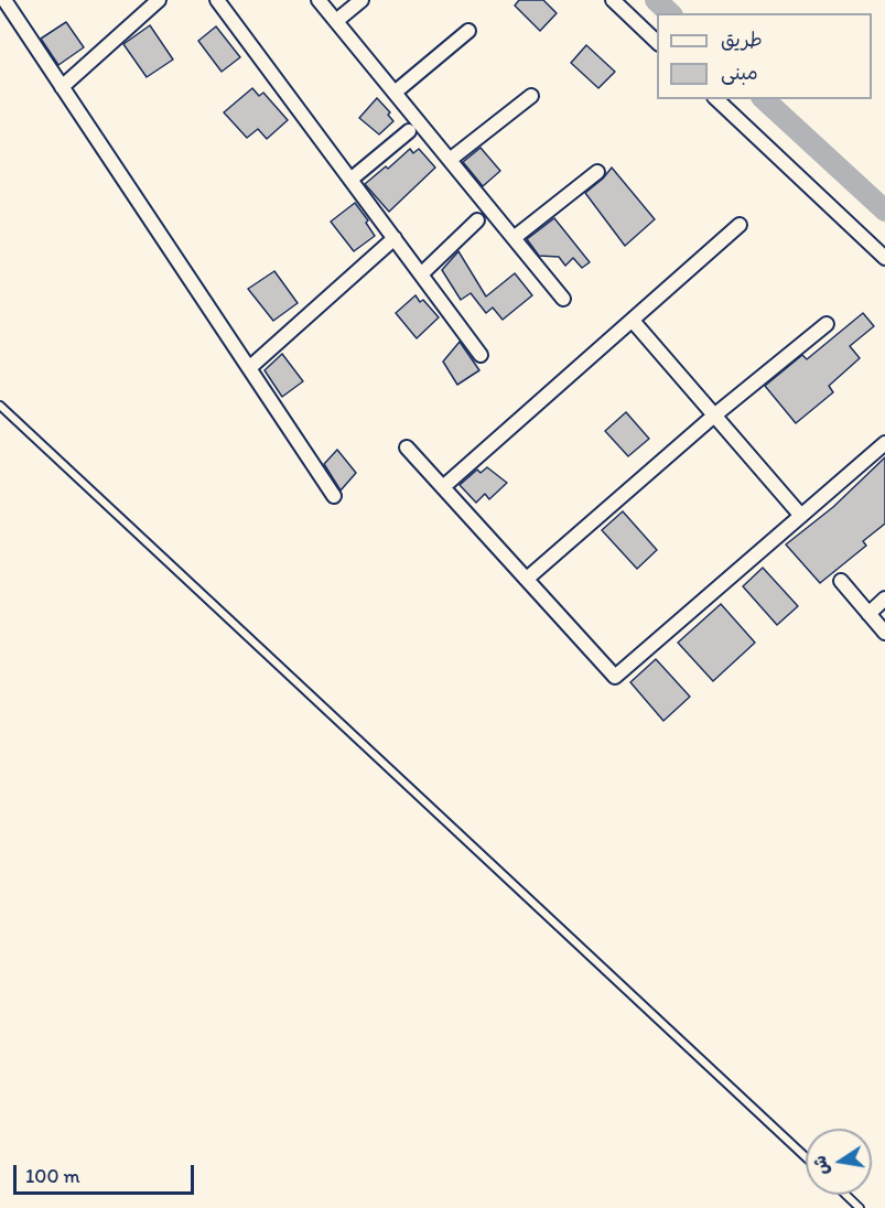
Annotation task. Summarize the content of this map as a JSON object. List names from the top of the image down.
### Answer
{
  "legend": ["طريق", "مبنى"],
  "scale_bar": "100 m",
  "north": "left"
}
